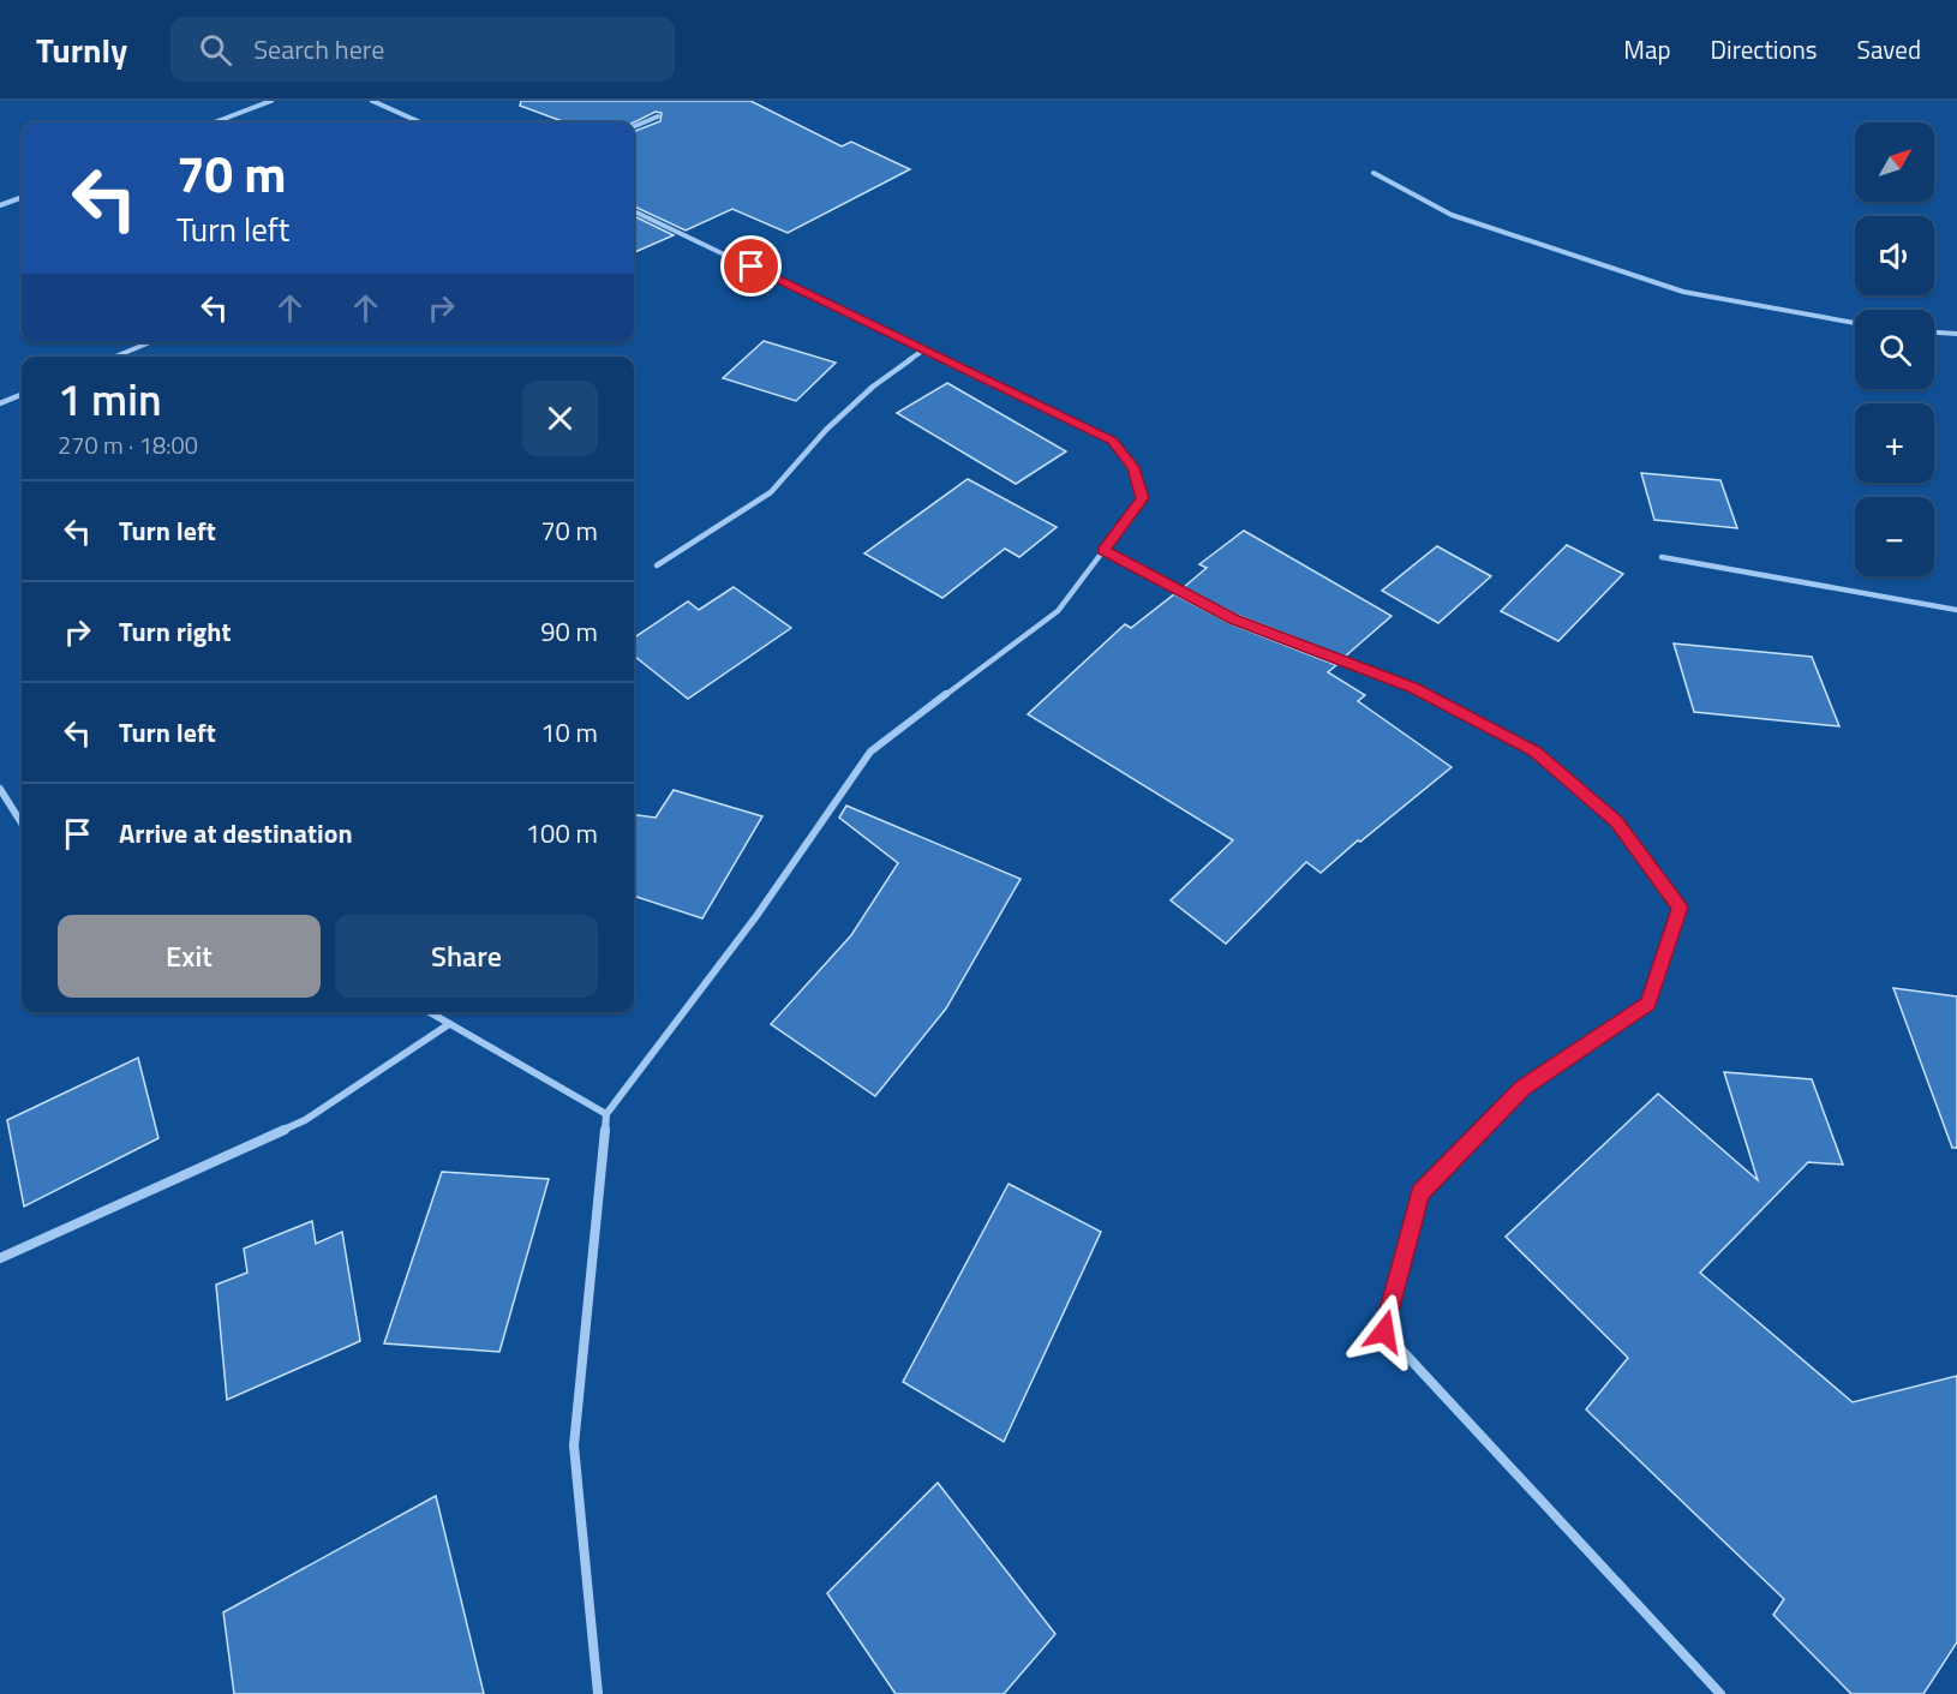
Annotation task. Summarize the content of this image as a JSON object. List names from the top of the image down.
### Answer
{
  "north": "top right",
  "page": {
    "header": "Turnly",
    "search": "Search here",
    "nav": ["Map", "Directions", "Saved"],
    "map_buttons": ["+", "−"],
    "turn": ["70 m", "Turn left"],
    "heading": ["1 min", "270 m · 18:00"],
    "list": [
      {
        "name": "Turn left",
        "value": "70 m"
      },
      {
        "name": "Turn right",
        "value": "90 m"
      },
      {
        "name": "Turn left",
        "value": "10 m"
      },
      {
        "name": "Arrive at destination",
        "value": "100 m"
      }
    ],
    "buttons": ["Exit", "Share"]
  }
}
